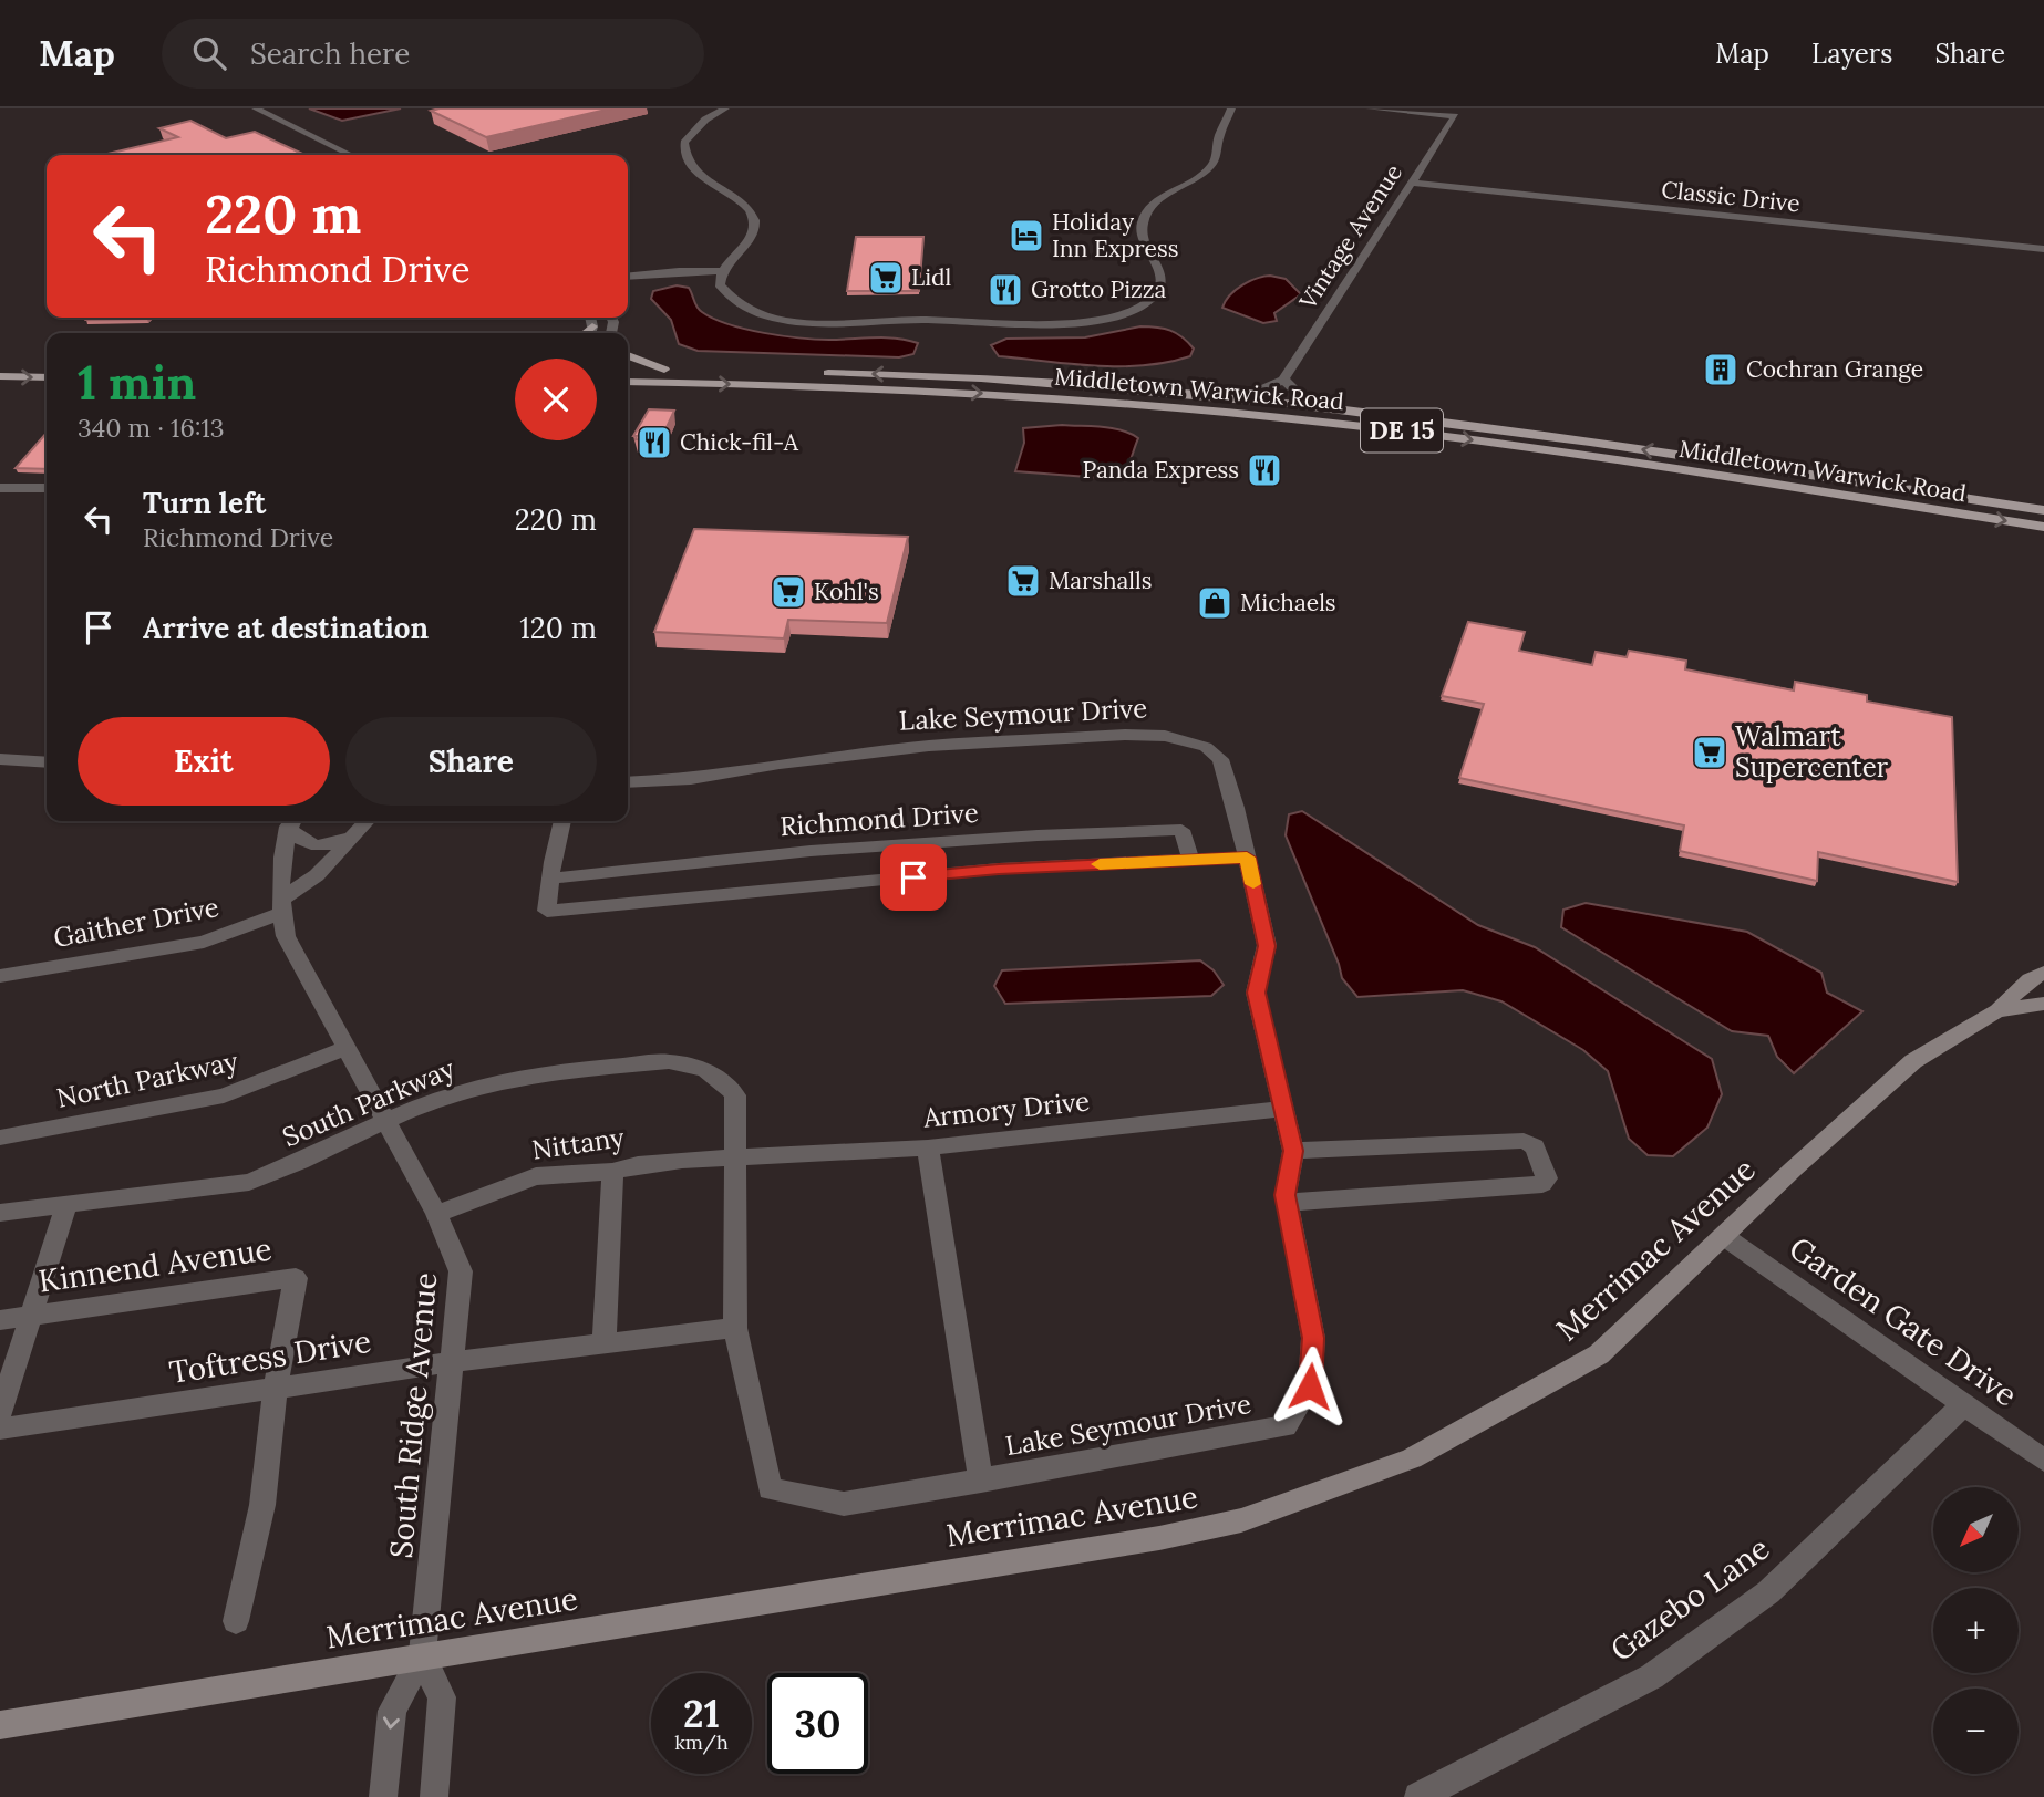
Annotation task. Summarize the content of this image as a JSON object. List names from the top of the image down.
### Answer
{
  "streets": {
    "main road": ["Middletown Warwick Road", "DE 15"],
    "street": [
      "Classic Drive",
      "Vintage Avenue",
      "Lake Seymour Drive",
      "Richmond Drive",
      "Gaither Drive",
      "North Parkway",
      "South Parkway",
      "Armory Drive",
      "Nittany",
      "Merrimac Avenue",
      "Kinnend Avenue",
      "Garden Gate Drive",
      "Toftress Drive",
      "South Ridge Avenue",
      "Gazebo Lane"
    ]
  },
  "crossings": [
    ["Classic Drive", "Vintage Avenue"],
    ["Lake Seymour Drive", "South Parkway"],
    ["Lake Seymour Drive", "Armory Drive"],
    ["Lake Seymour Drive", "Nittany"],
    ["Lake Seymour Drive", "Toftress Drive"],
    ["Gaither Drive", "South Ridge Avenue"],
    ["North Parkway", "South Ridge Avenue"],
    ["South Parkway", "Armory Drive"],
    ["South Parkway", "Nittany"],
    ["South Parkway", "South Ridge Avenue"],
    ["Armory Drive", "Nittany"],
    ["Nittany", "South Ridge Avenue"],
    ["Merrimac Avenue", "Garden Gate Drive"],
    ["Merrimac Avenue", "South Ridge Avenue"],
    ["Kinnend Avenue", "Toftress Drive"],
    ["Garden Gate Drive", "Gazebo Lane"],
    ["Toftress Drive", "South Ridge Avenue"]
  ],
  "places": {
    "hotel": ["Holiday Inn Express"],
    "supermarket": [
      "Lidl",
      "Marshalls",
      "Kohl's",
      "Walmart Supercenter"
    ],
    "restaurant": ["Grotto Pizza", "Chick-fil-A", "Panda Express"],
    "building": ["Cochran Grange"],
    "shop": ["Michaels"]
  },
  "north": "bottom left",
  "page": {
    "header": "Map",
    "search": "Search here",
    "nav": ["Map", "Layers", "Share"],
    "turn": ["220 m", "Richmond Drive"],
    "heading": ["1 min", "340 m · 16:13"],
    "list": [
      {
        "name": "Turn left",
        "note": "Richmond Drive",
        "value": "220 m"
      },
      {
        "name": "Arrive at destination",
        "value": "120 m"
      }
    ],
    "buttons": ["Exit", "Share"],
    "map_buttons": ["+", "−"],
    "speed": "21 km/h",
    "limit": "30"
  }
}
